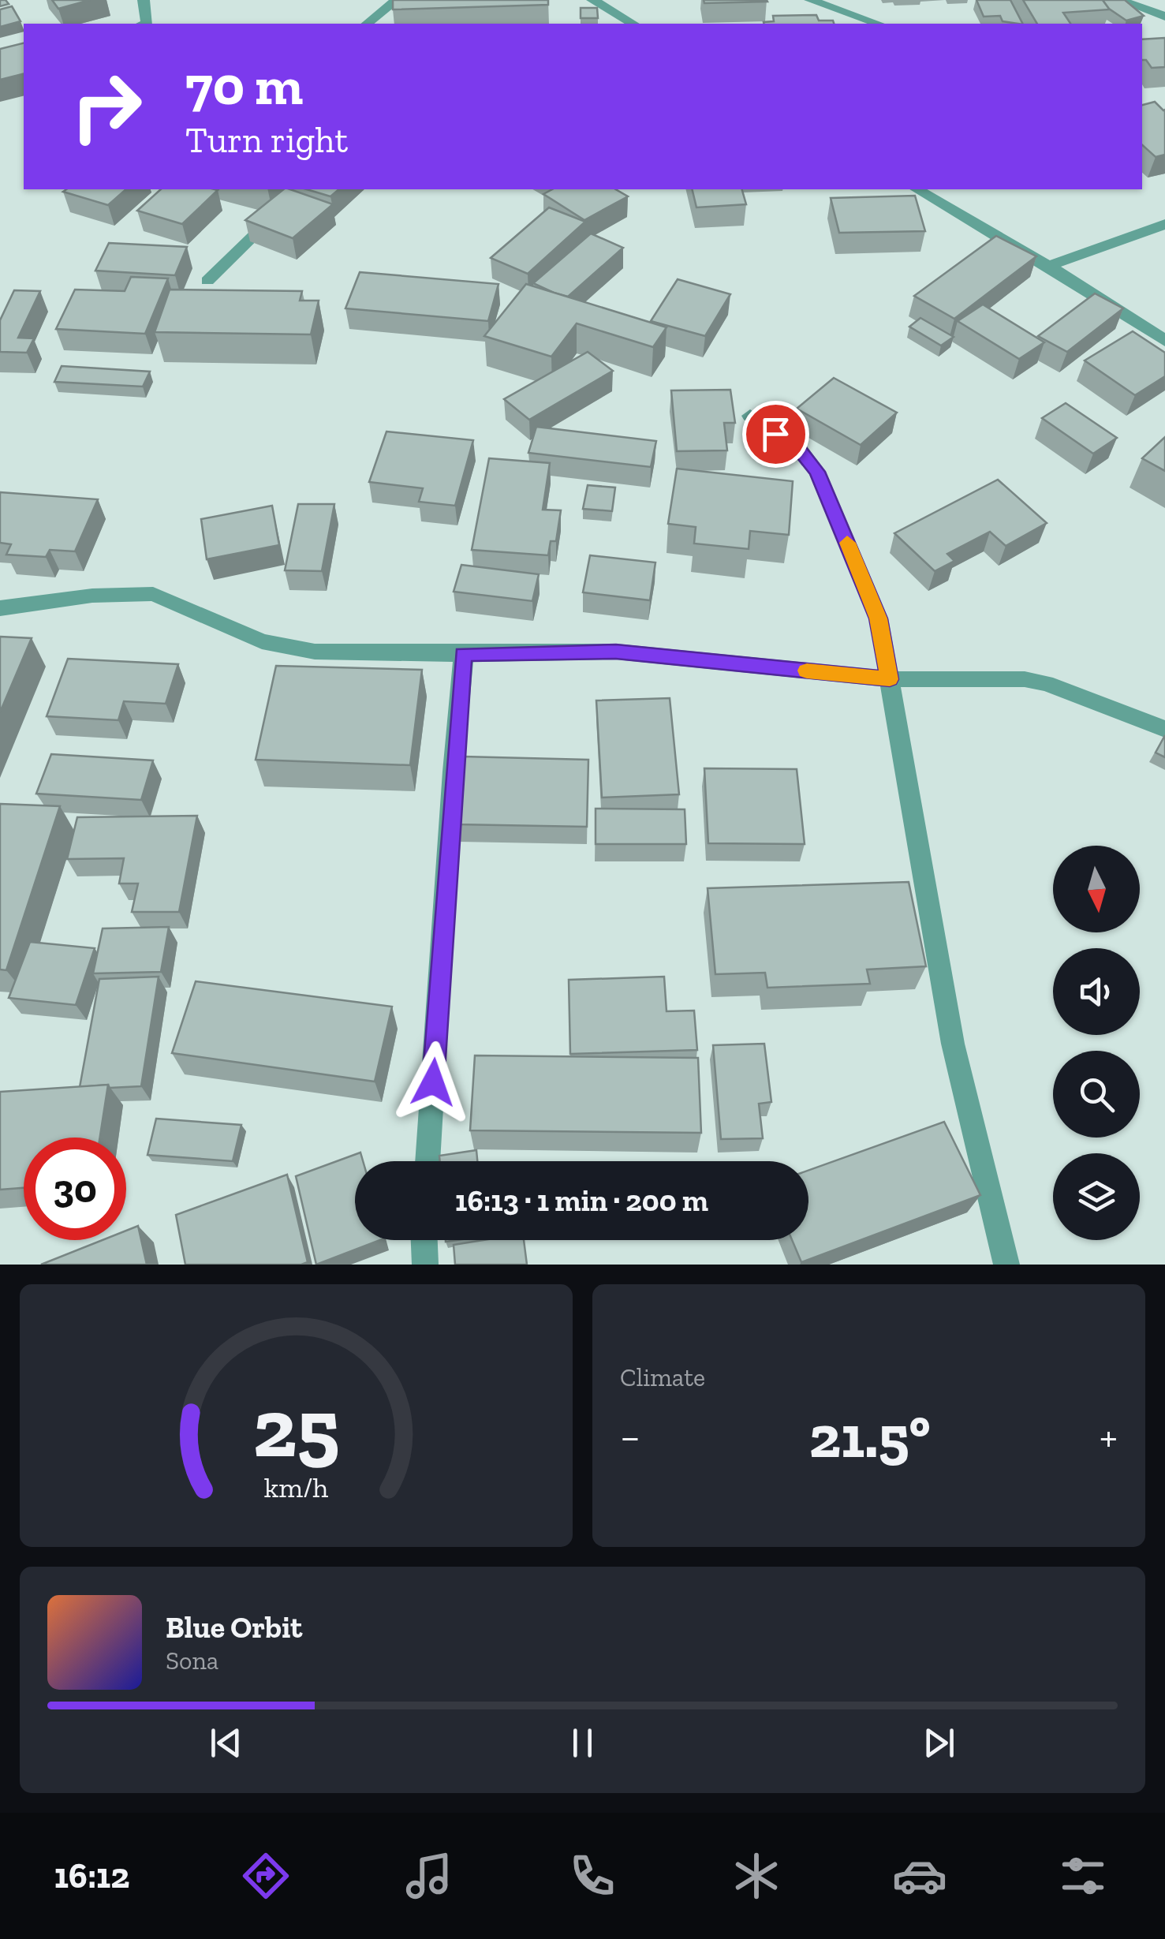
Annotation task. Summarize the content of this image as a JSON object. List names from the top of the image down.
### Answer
{
  "north": "bottom",
  "page": {
    "turn": ["70 m", "Turn right"],
    "limit": "30",
    "trip": "16:13 · 1 min · 200 m",
    "tile": "Climate",
    "heat": ["−", "21.5°", "+"],
    "song": ["Blue Orbit", "Sona"],
    "tabs": "16:12",
    "gauge": ["25", "km/h"]
  }
}
